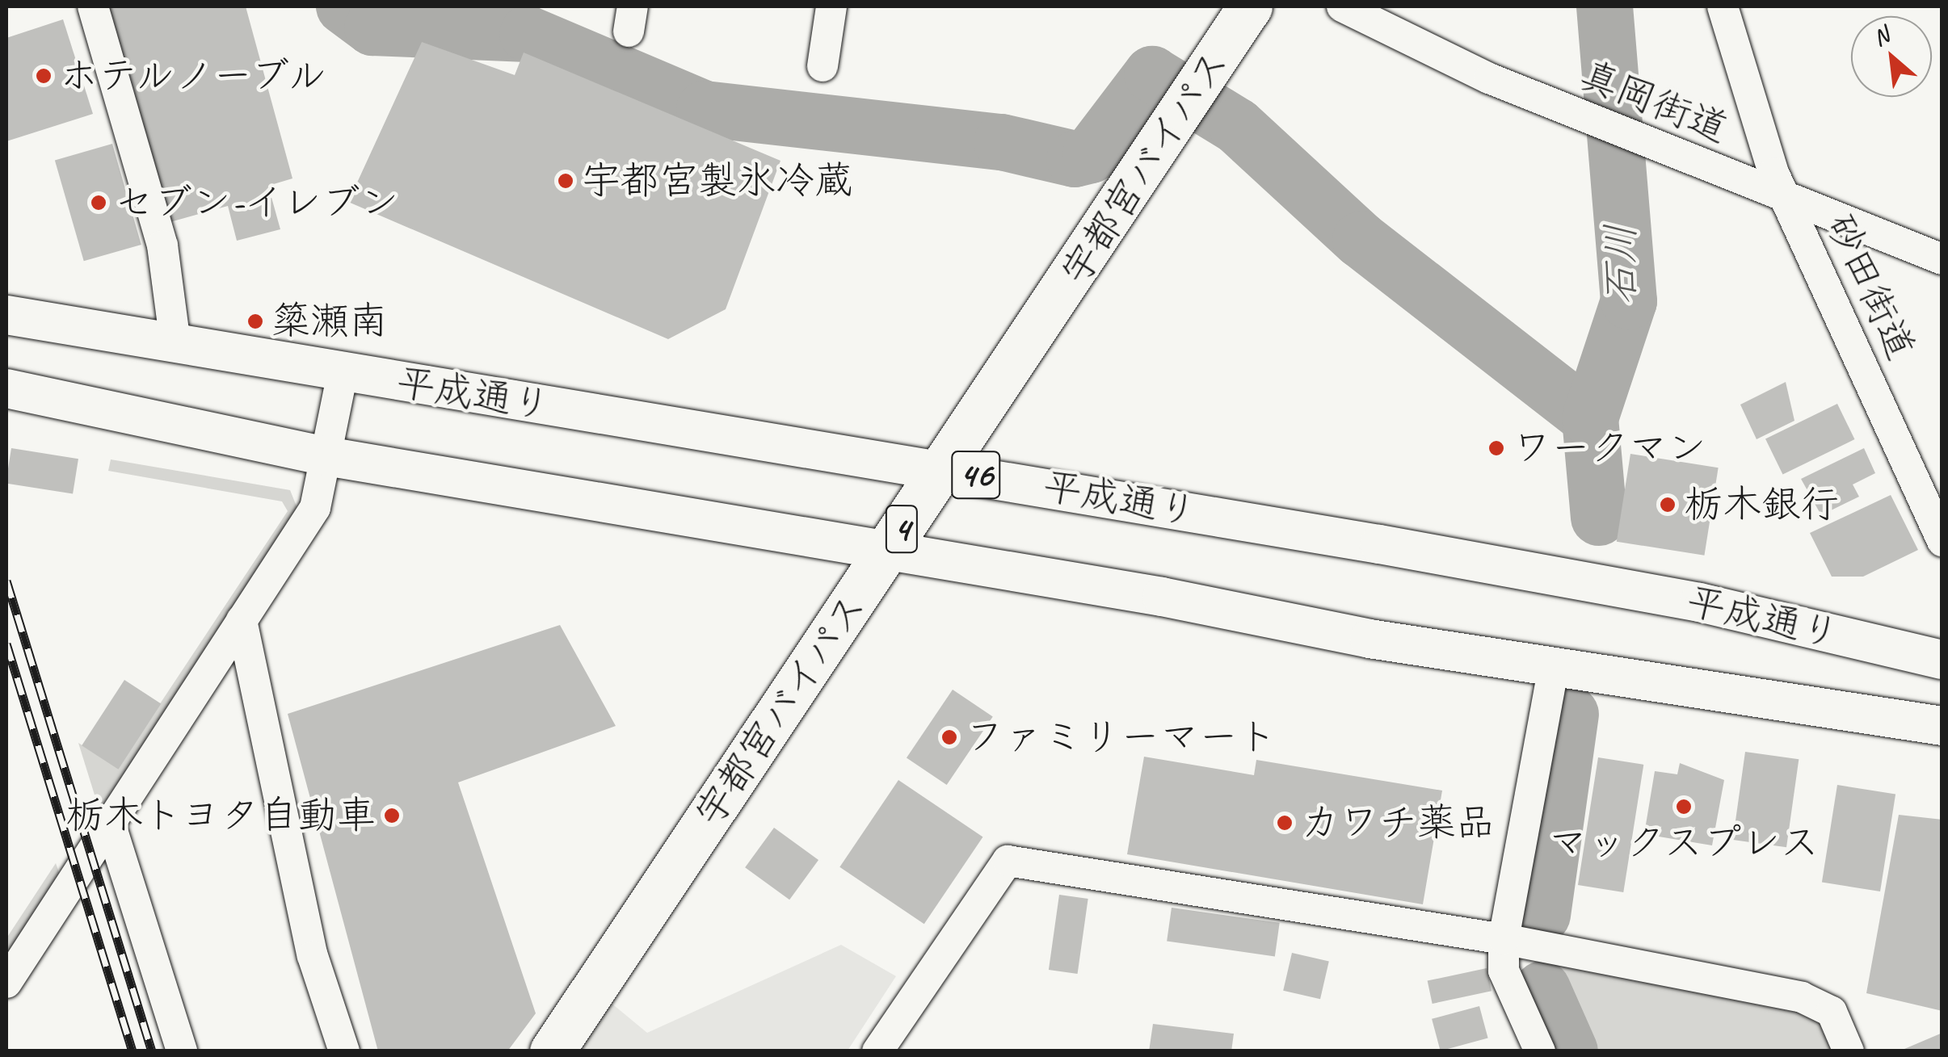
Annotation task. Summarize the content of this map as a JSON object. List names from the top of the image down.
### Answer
{
  "streets": {
    "highway": ["宇都宮バイパス", "4"],
    "main road": ["平成通り", "46"],
    "street": ["真岡街道", "砂田街道"]
  },
  "crossings": [
    ["真岡街道", "砂田街道"],
    ["宇都宮バイパス", "平成通り"]
  ],
  "water": ["石川"],
  "places": [
    "ホテルノーブル",
    "宇都宮製氷冷蔵",
    "セブン-イレブン",
    "簗瀬南",
    "ワークマン",
    "栃木銀行",
    "ファミリーマート",
    "マックスプレス",
    "栃木トヨタ自動車",
    "カワチ薬品"
  ],
  "north": "top left"
}
